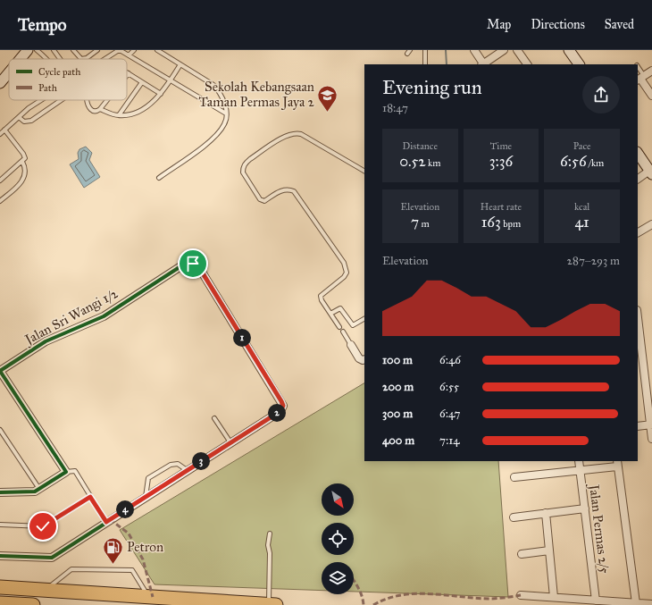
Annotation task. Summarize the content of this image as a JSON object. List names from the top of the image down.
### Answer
{
  "streets": {
    "street": ["Jalan Sri Wangi 1/2", "Jalan Permas 2/5"]
  },
  "places": {
    "school or university": ["Sekolah Kebangsaan Taman Permas Jaya 2"],
    "fuel station": ["Petron"]
  },
  "legend": ["Cycle path", "Path"],
  "north": "bottom right",
  "page": {
    "header": "Tempo",
    "nav": ["Map", "Directions", "Saved"],
    "heading": ["Evening run", "18:47"],
    "stats": [
      ["Distance", "0.52 km"],
      ["Time", "3:36"],
      ["Pace", "6:56 /km"],
      ["Elevation", "7 m"],
      ["Heart rate", "163 bpm"],
      ["kcal", "41"]
    ],
    "chart": ["Elevation", "287–293 m"],
    "pins": [
      "1",
      "2",
      "3",
      "4"
    ],
    "list": [
      {
        "name": "100 m",
        "note": "6:46"
      },
      {
        "name": "200 m",
        "note": "6:55"
      },
      {
        "name": "300 m",
        "note": "6:47"
      },
      {
        "name": "400 m",
        "note": "7:14"
      }
    ]
  }
}
